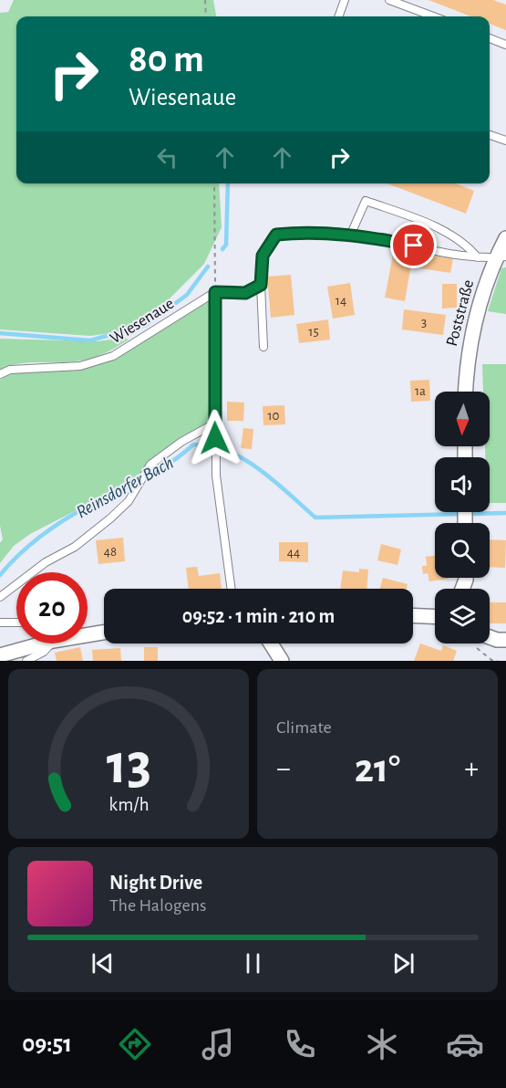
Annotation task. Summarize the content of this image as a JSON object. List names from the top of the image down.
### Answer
{
  "streets": {
    "street": ["Poststraße"],
    "lane": ["Wiesenaue"]
  },
  "water": ["Reinsdorfer Bach"],
  "house_numbers": [
    "14",
    "3",
    "15",
    "1a",
    "10",
    "48",
    "44"
  ],
  "north": "bottom",
  "page": {
    "turn": ["80 m", "Wiesenaue"],
    "limit": "20",
    "trip": "09:52 · 1 min · 210 m",
    "tile": "Climate",
    "heat": ["−", "21°", "+"],
    "song": ["Night Drive", "The Halogens"],
    "tabs": "09:51",
    "gauge": ["13", "km/h"]
  }
}
